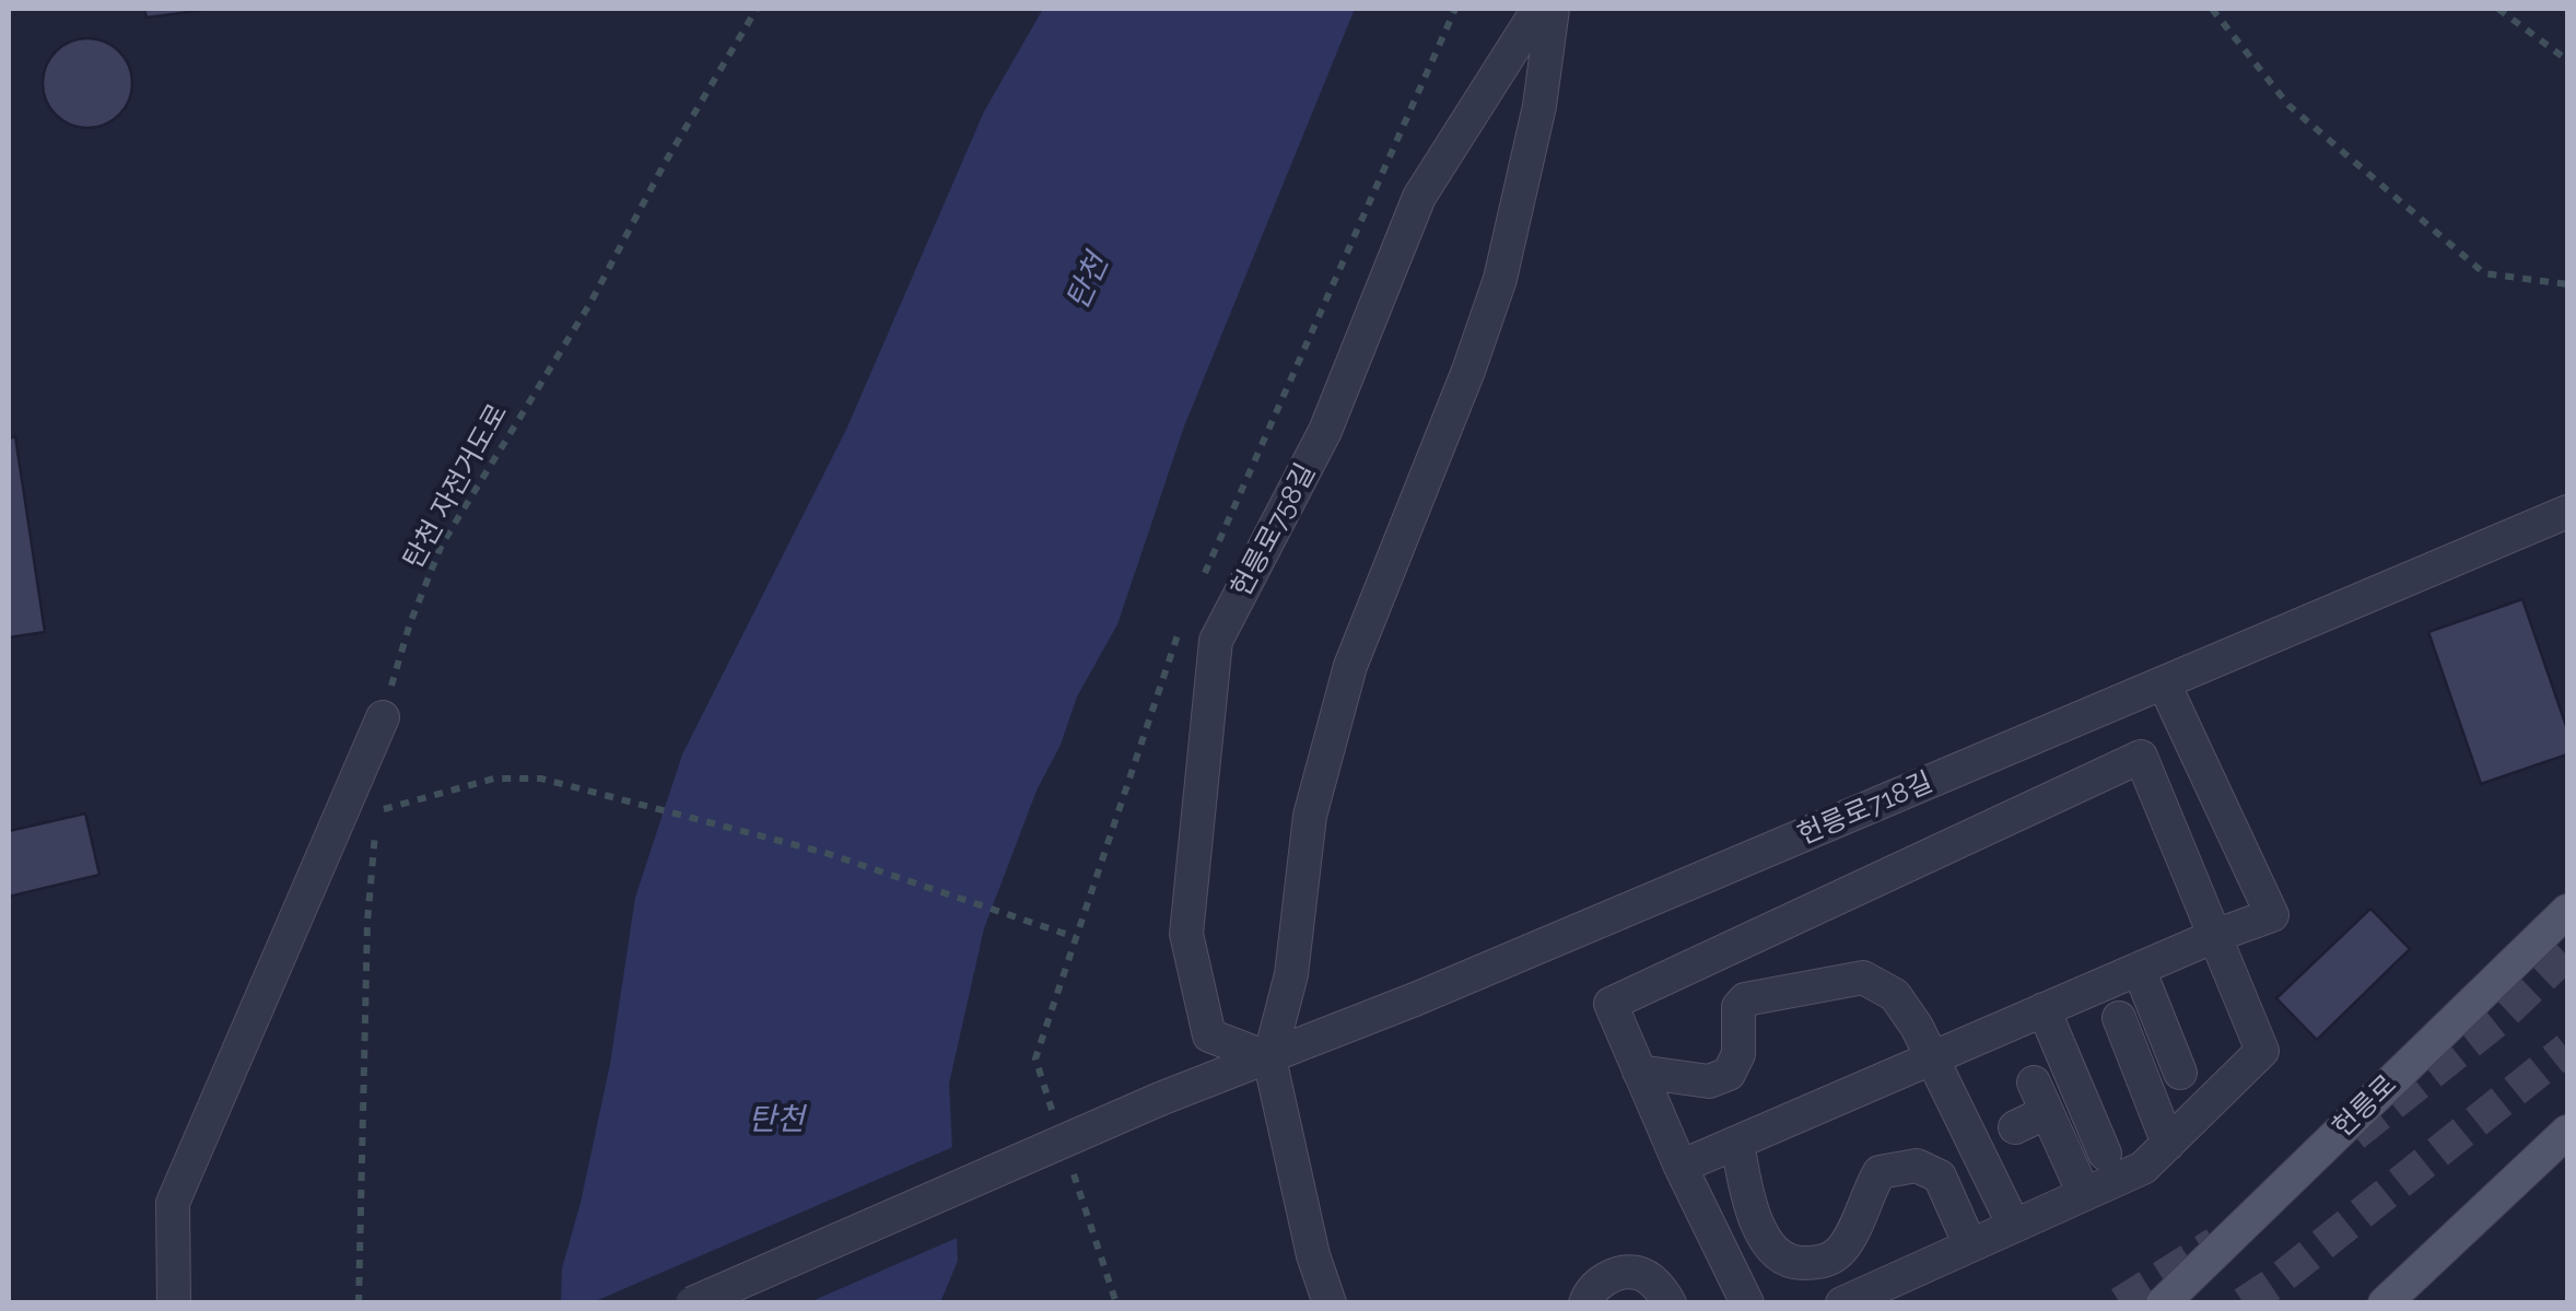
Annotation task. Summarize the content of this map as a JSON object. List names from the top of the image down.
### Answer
{
  "streets": {
    "main road": ["헌릉로"],
    "street": ["헌릉로758길", "헌릉로718길"],
    "path": ["탄천 자전거도로"]
  },
  "crossings": [
    ["헌릉로758길", "헌릉로718길"]
  ],
  "water": ["탄천"]
}
